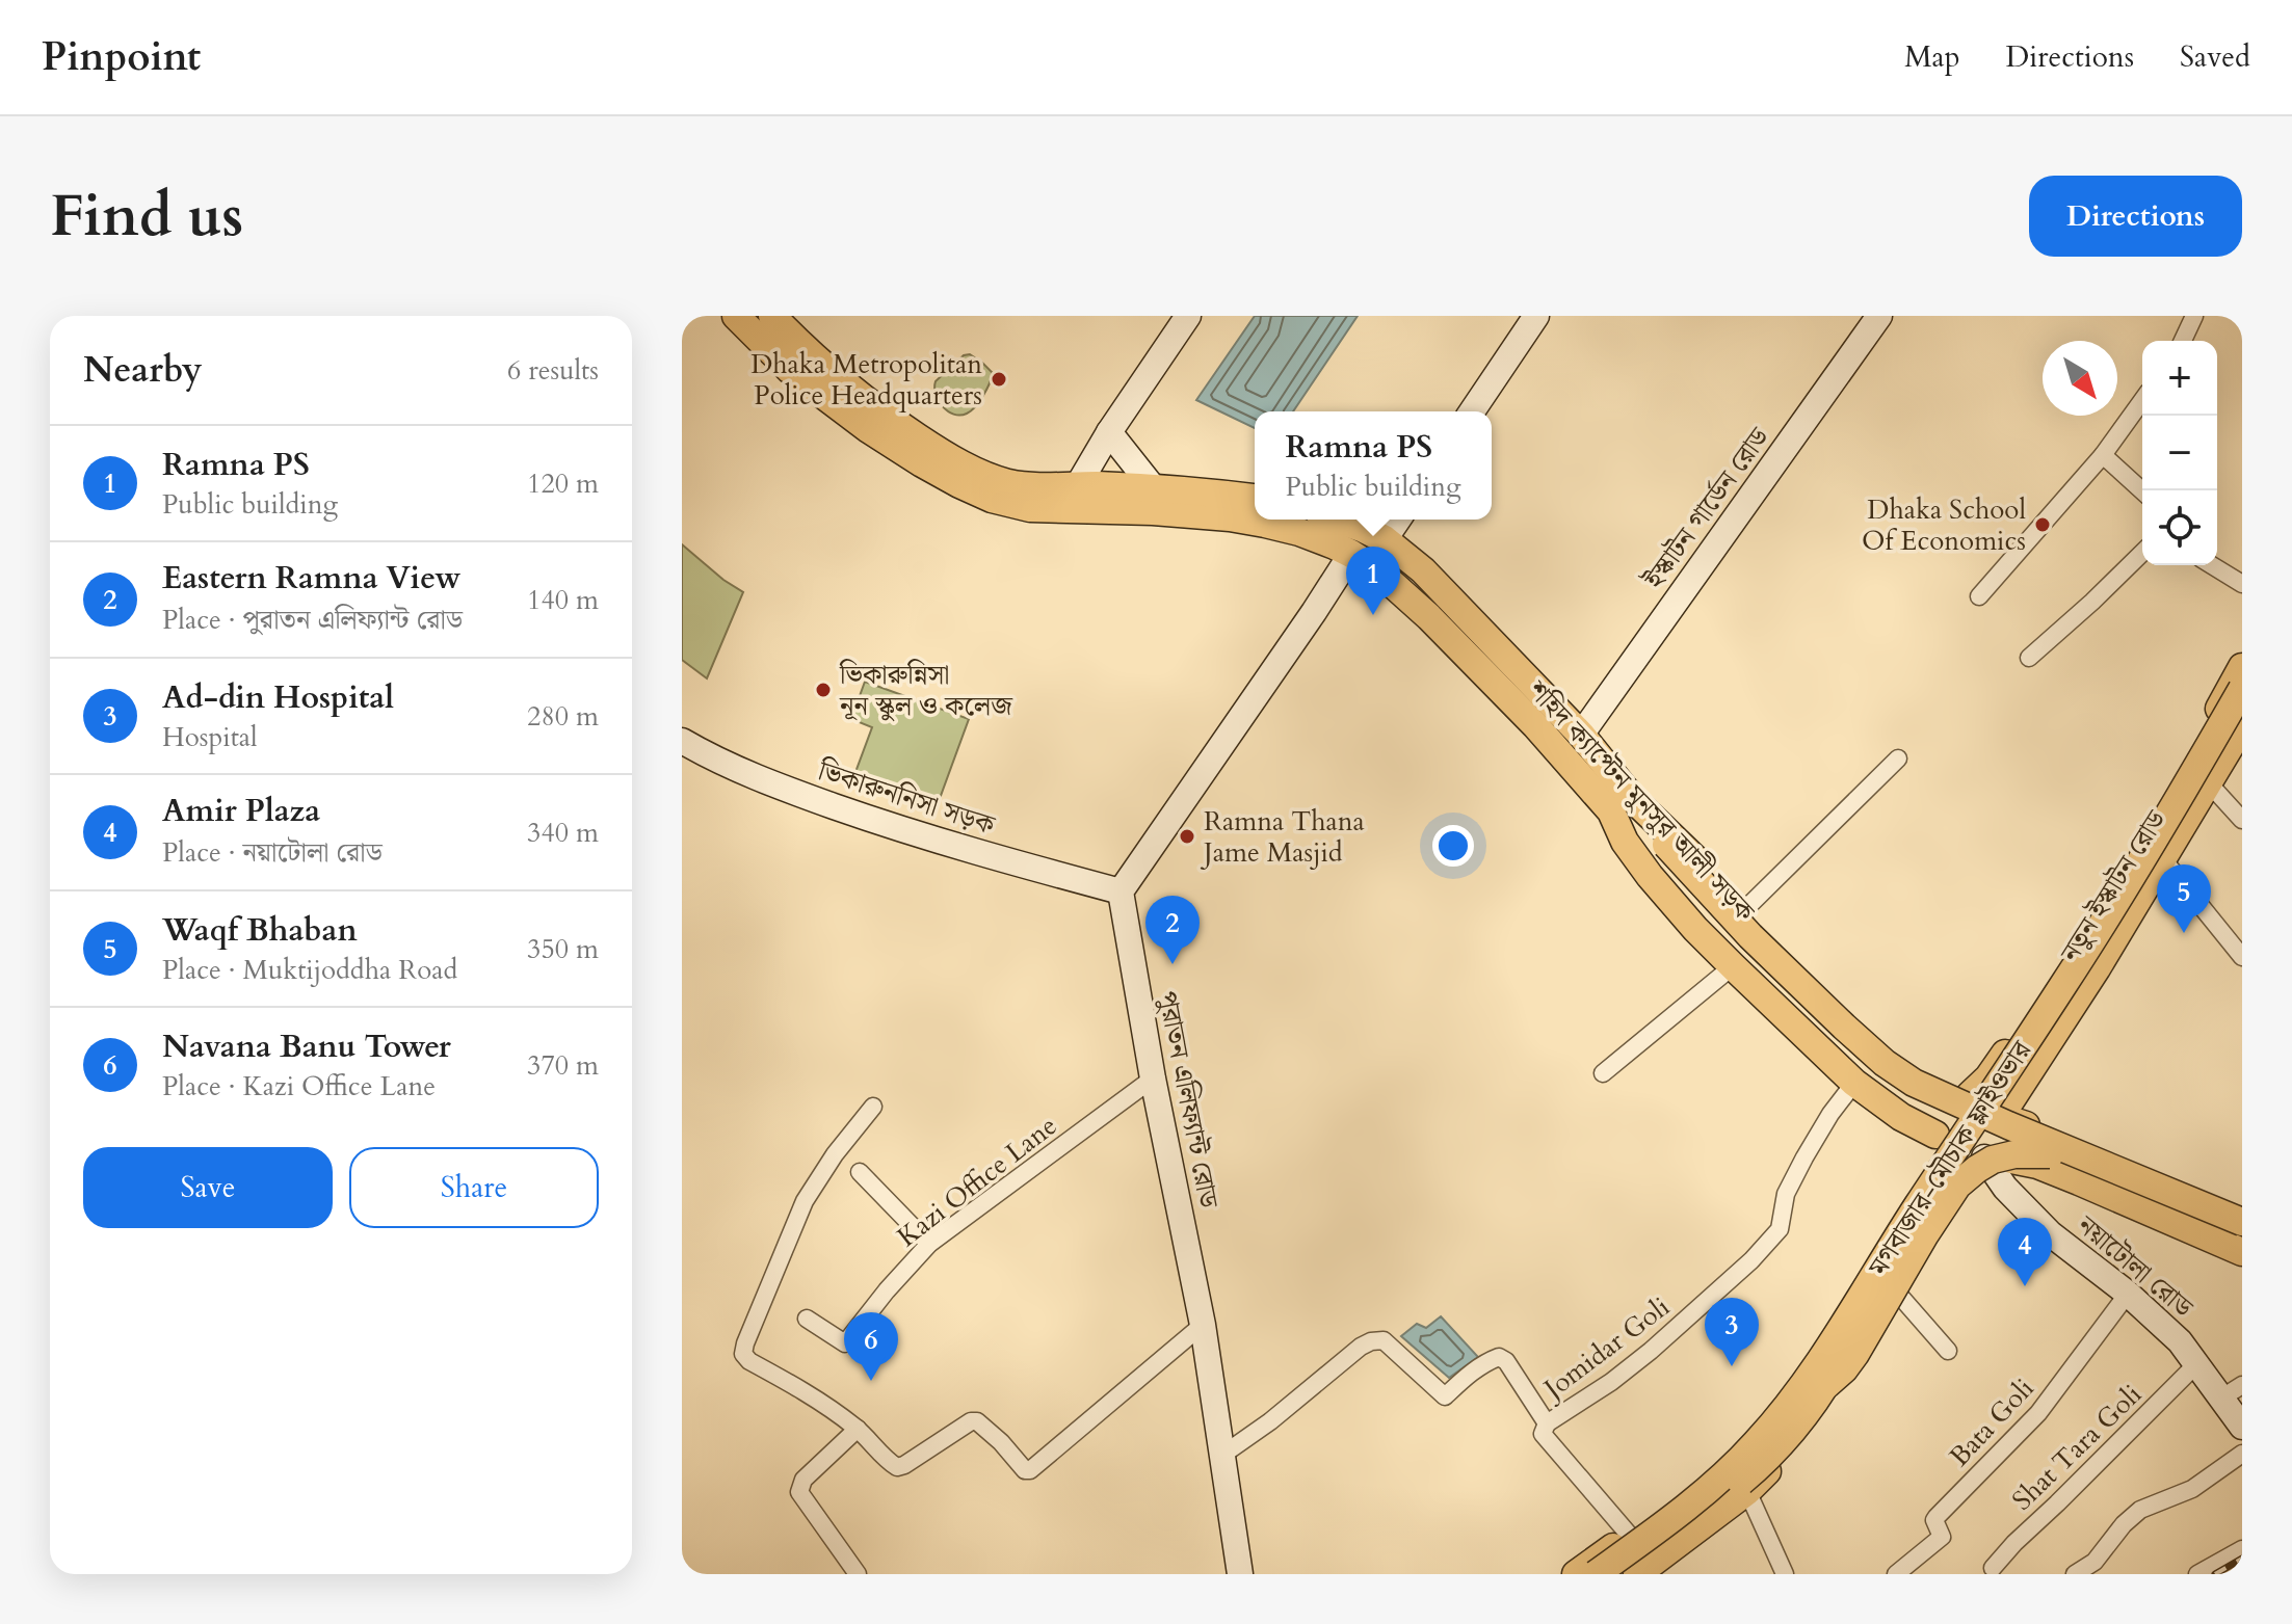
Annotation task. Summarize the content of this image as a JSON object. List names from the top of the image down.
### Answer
{
  "streets": {
    "main road": ["শহিদ ক্যাপ্টেন মুনসুর আলী সড়ক", "নতুন ইস্কাটন রোড", "মগবাজার-মৌচাক ফ্লাইওভার"],
    "street": [
      "ইস্কাটন গার্ডেন রোড",
      "ভিকারুননিসা সড়ক",
      "পুরাতন এলিফ্যান্ট রোড",
      "Kazi Office Lane",
      "নয়াটোলা রোড",
      "Jomidar Goli",
      "Bata Goli",
      "Shat Tara Goli"
    ]
  },
  "crossings": [
    ["ইস্কাটন গার্ডেন রোড", "শহিদ ক্যাপ্টেন মুনসুর আলী সড়ক"],
    ["ভিকারুননিসা সড়ক", "পুরাতন এলিফ্যান্ট রোড"],
    ["শহিদ ক্যাপ্টেন মুনসুর আলী সড়ক", "নতুন ইস্কাটন রোড"],
    ["শহিদ ক্যাপ্টেন মুনসুর আলী সড়ক", "নয়াটোলা রোড"],
    ["শহিদ ক্যাপ্টেন মুনসুর আলী সড়ক", "Jomidar Goli"],
    ["নতুন ইস্কাটন রোড", "নয়াটোলা রোড"],
    ["পুরাতন এলিফ্যান্ট রোড", "Kazi Office Lane"],
    ["পুরাতন এলিফ্যান্ট রোড", "Jomidar Goli"],
    ["নয়াটোলা রোড", "Bata Goli"],
    ["নয়াটোলা রোড", "Shat Tara Goli"]
  ],
  "places": [
    "Dhaka Metropolitan Police Headquarters",
    "Dhaka School Of Economics",
    "ভিকারুন্নিসা নূন স্কুল ও কলেজ",
    "Ramna Thana Jame Masjid"
  ],
  "north": "bottom right",
  "page": {
    "header": "Pinpoint",
    "nav": ["Map", "Directions", "Saved"],
    "buttons": [
      "Directions",
      ["Save", "Share"]
    ],
    "title": "Find us",
    "heading": ["Nearby", "6 results"],
    "map_buttons": ["+", "−"],
    "popup": ["Ramna PS", "Public building"],
    "list": [
      {
        "mark": "1",
        "name": "Ramna PS",
        "note": "Public building",
        "value": "120 m"
      },
      {
        "mark": "2",
        "name": "Eastern Ramna View",
        "note": "Place · পুরাতন এলিফ্যান্ট রোড",
        "value": "140 m"
      },
      {
        "mark": "3",
        "name": "Ad-din Hospital",
        "note": "Hospital",
        "value": "280 m"
      },
      {
        "mark": "4",
        "name": "Amir Plaza",
        "note": "Place · নয়াটোলা রোড",
        "value": "340 m"
      },
      {
        "mark": "5",
        "name": "Waqf Bhaban",
        "note": "Place · Muktijoddha Road",
        "value": "350 m"
      },
      {
        "mark": "6",
        "name": "Navana Banu Tower",
        "note": "Place · Kazi Office Lane",
        "value": "370 m"
      }
    ],
    "pins": [
      "1",
      "5",
      "2",
      "4",
      "3",
      "6"
    ]
  }
}
